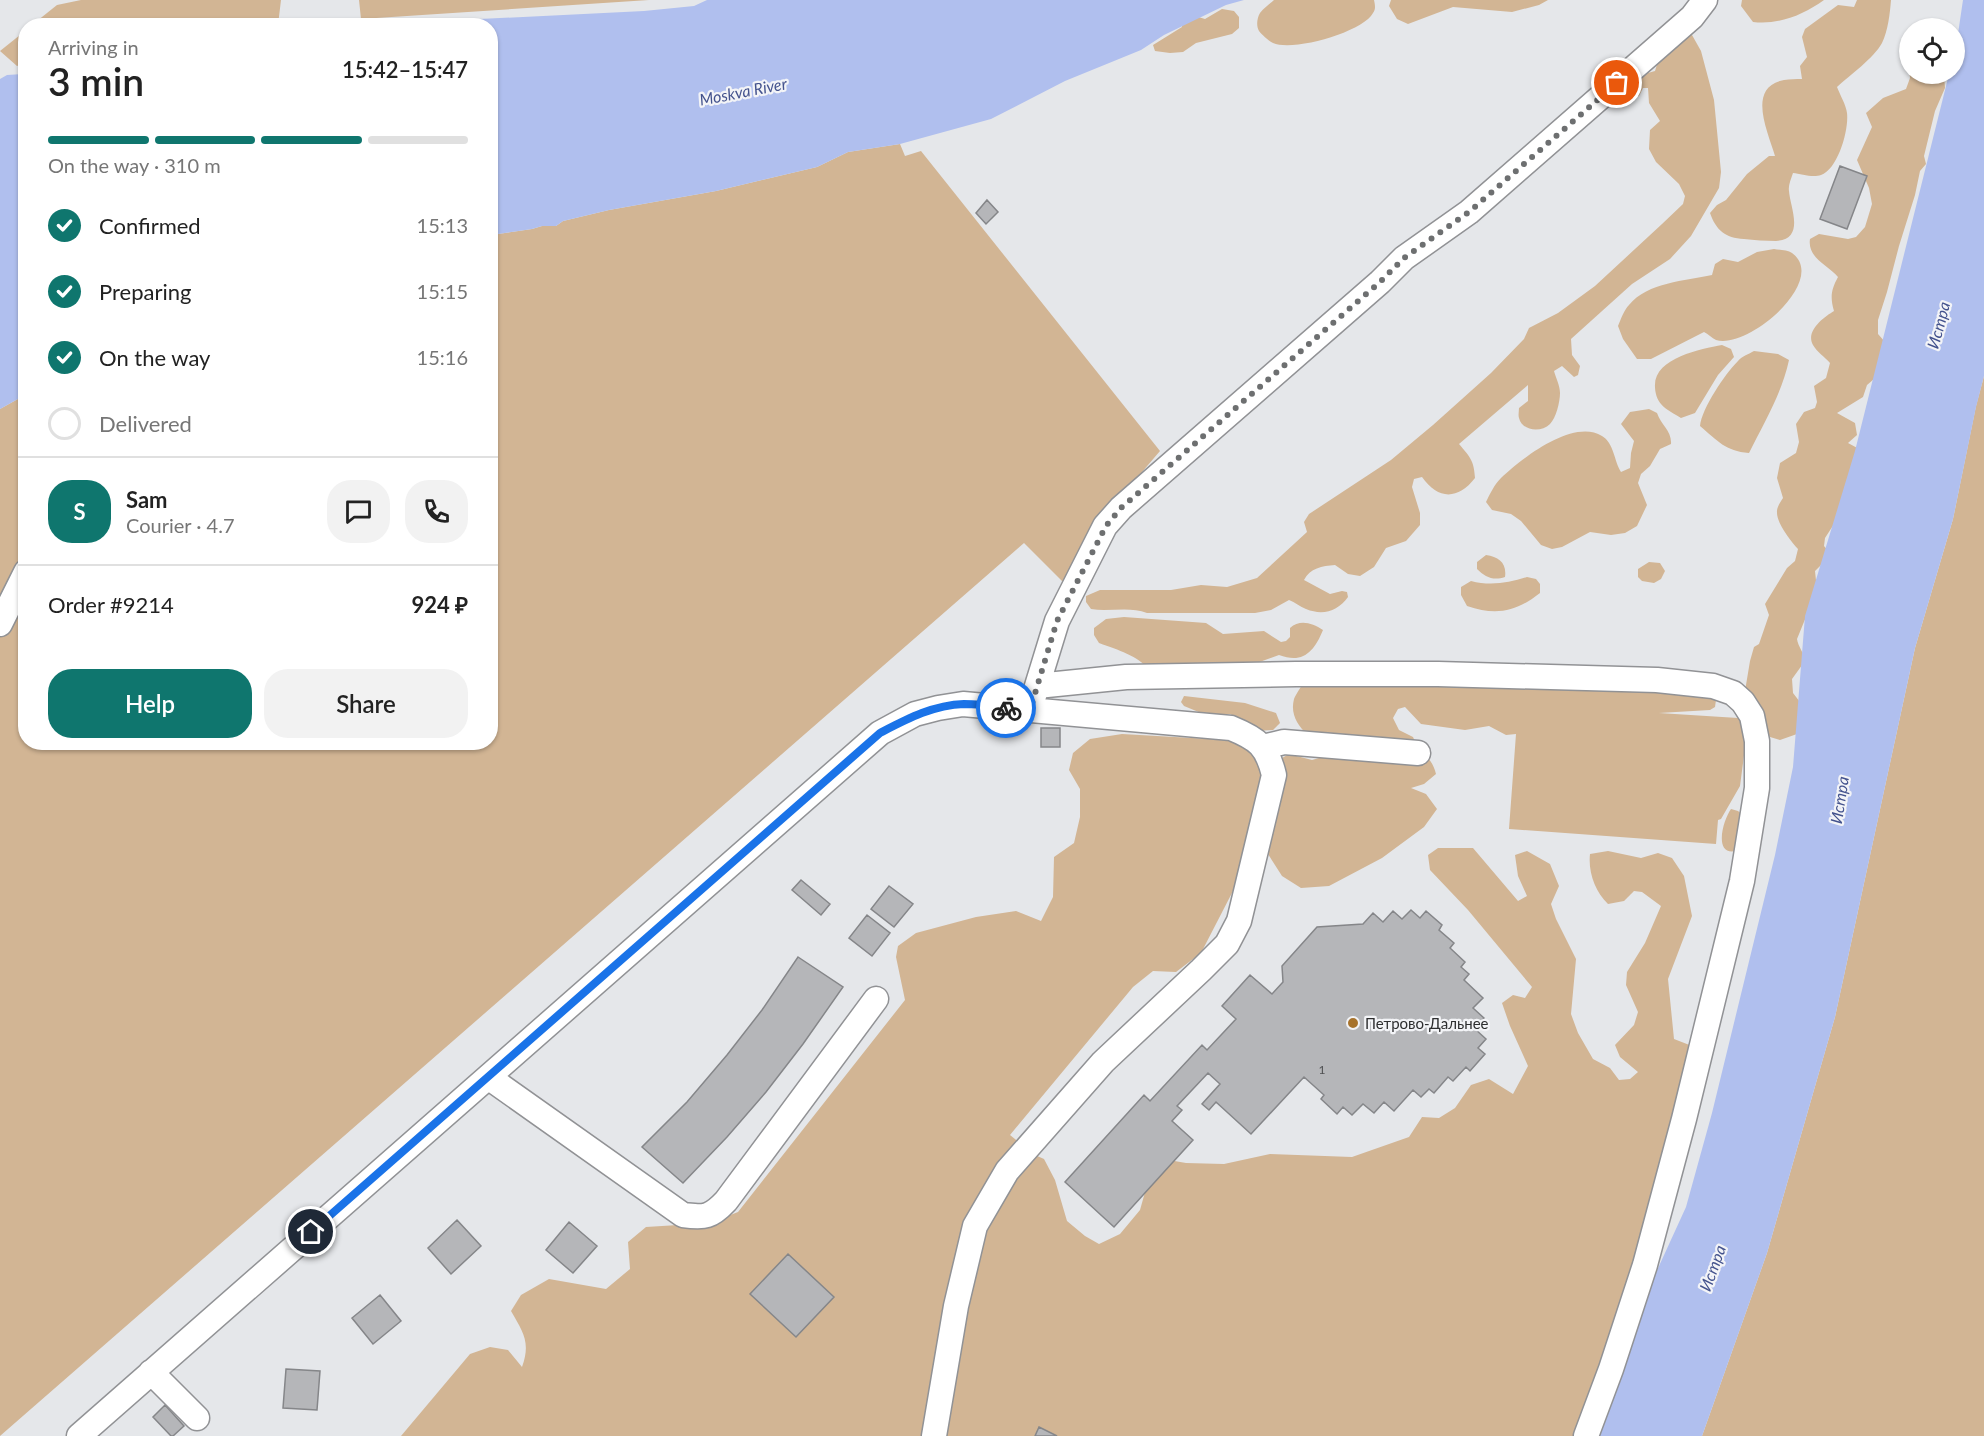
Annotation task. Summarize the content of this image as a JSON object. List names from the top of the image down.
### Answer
{
  "water": ["Moskva River", "Истра"],
  "places": ["Петрово-Дальнее"],
  "house_numbers": ["1"],
  "page": {
    "heading": ["3 min", "Arriving in", "15:42–15:47"],
    "panel": [
      "Sam",
      "Courier · 4.7",
      "Order #9214",
      "924 ₽"
    ],
    "bar": "On the way · 310 m",
    "list": [
      ["Confirmed", "15:13"],
      ["Preparing", "15:15"],
      ["On the way", "15:16"],
      "Delivered"
    ],
    "round": "S",
    "buttons": ["Help", "Share"]
  }
}
